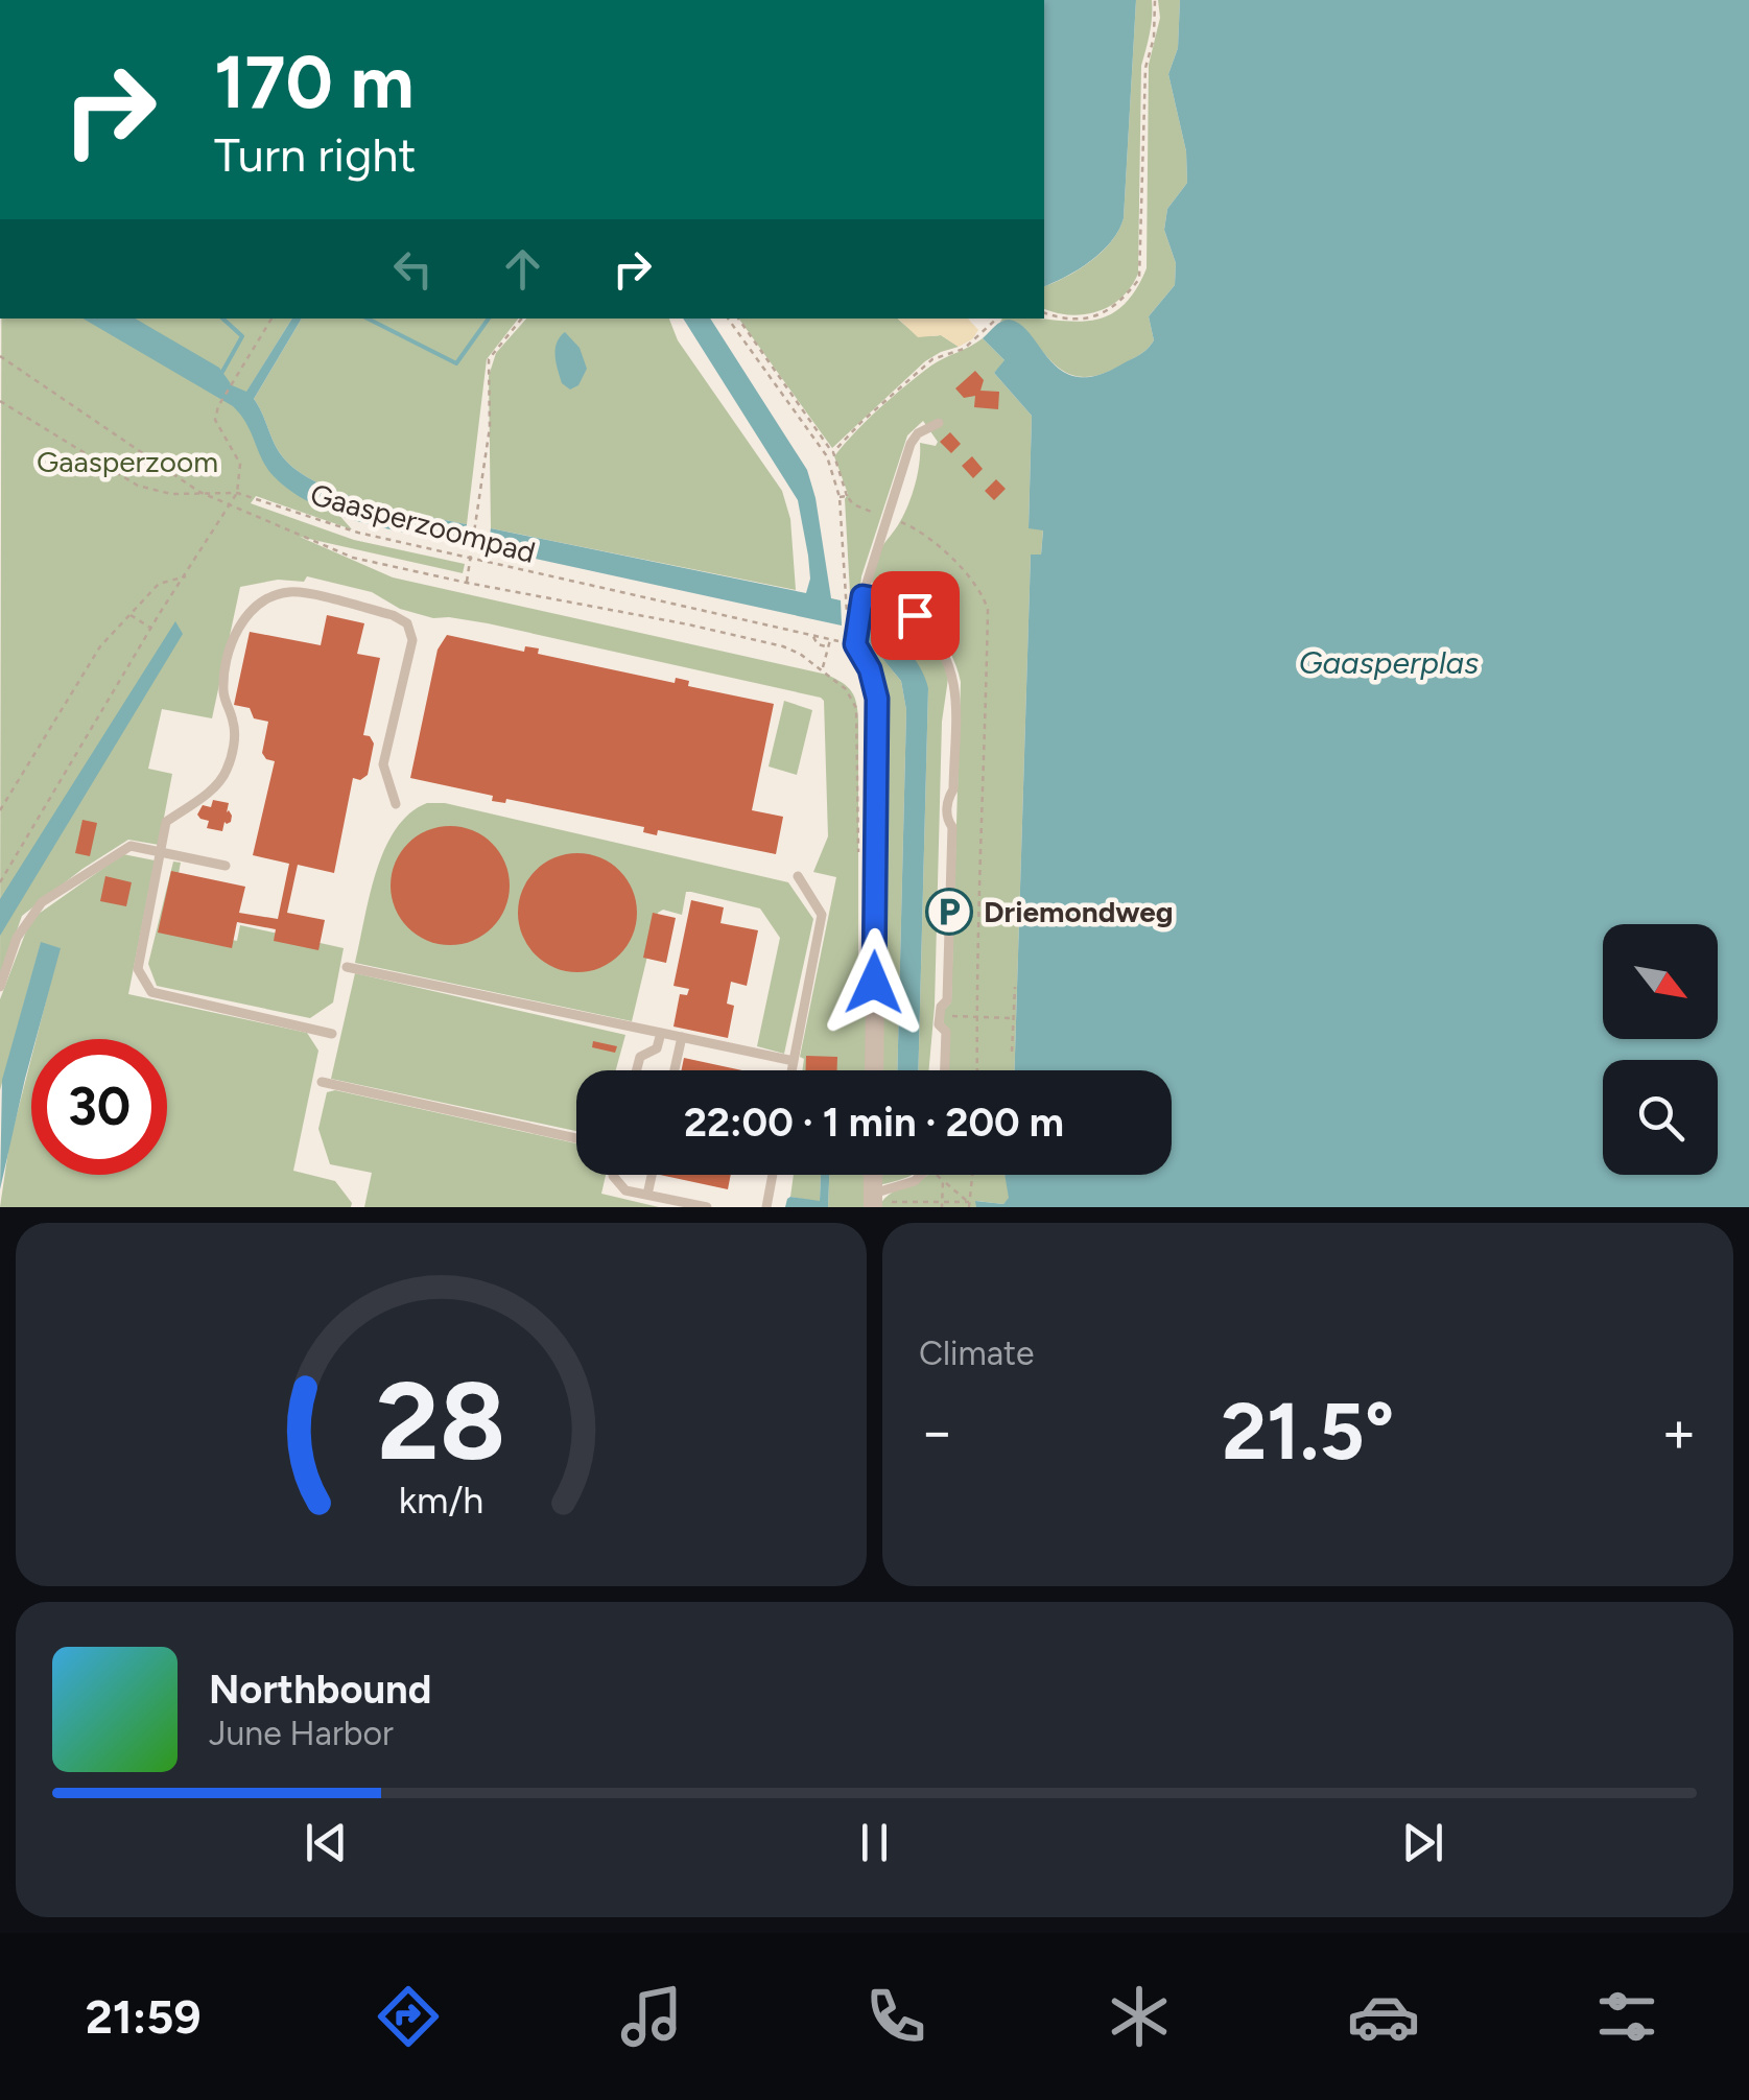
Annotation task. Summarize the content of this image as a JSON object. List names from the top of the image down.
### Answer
{
  "streets": {
    "path": ["Gaasperzoompad"]
  },
  "water": ["Gaasperplas"],
  "parks": ["Gaasperzoom"],
  "places": {
    "parking": ["Driemondweg"]
  },
  "north": "bottom right",
  "page": {
    "turn": ["170 m", "Turn right"],
    "limit": "30",
    "trip": "22:00 · 1 min · 200 m",
    "tile": "Climate",
    "heat": ["−", "21.5°", "+"],
    "song": ["Northbound", "June Harbor"],
    "tabs": "21:59",
    "gauge": ["28", "km/h"]
  }
}
